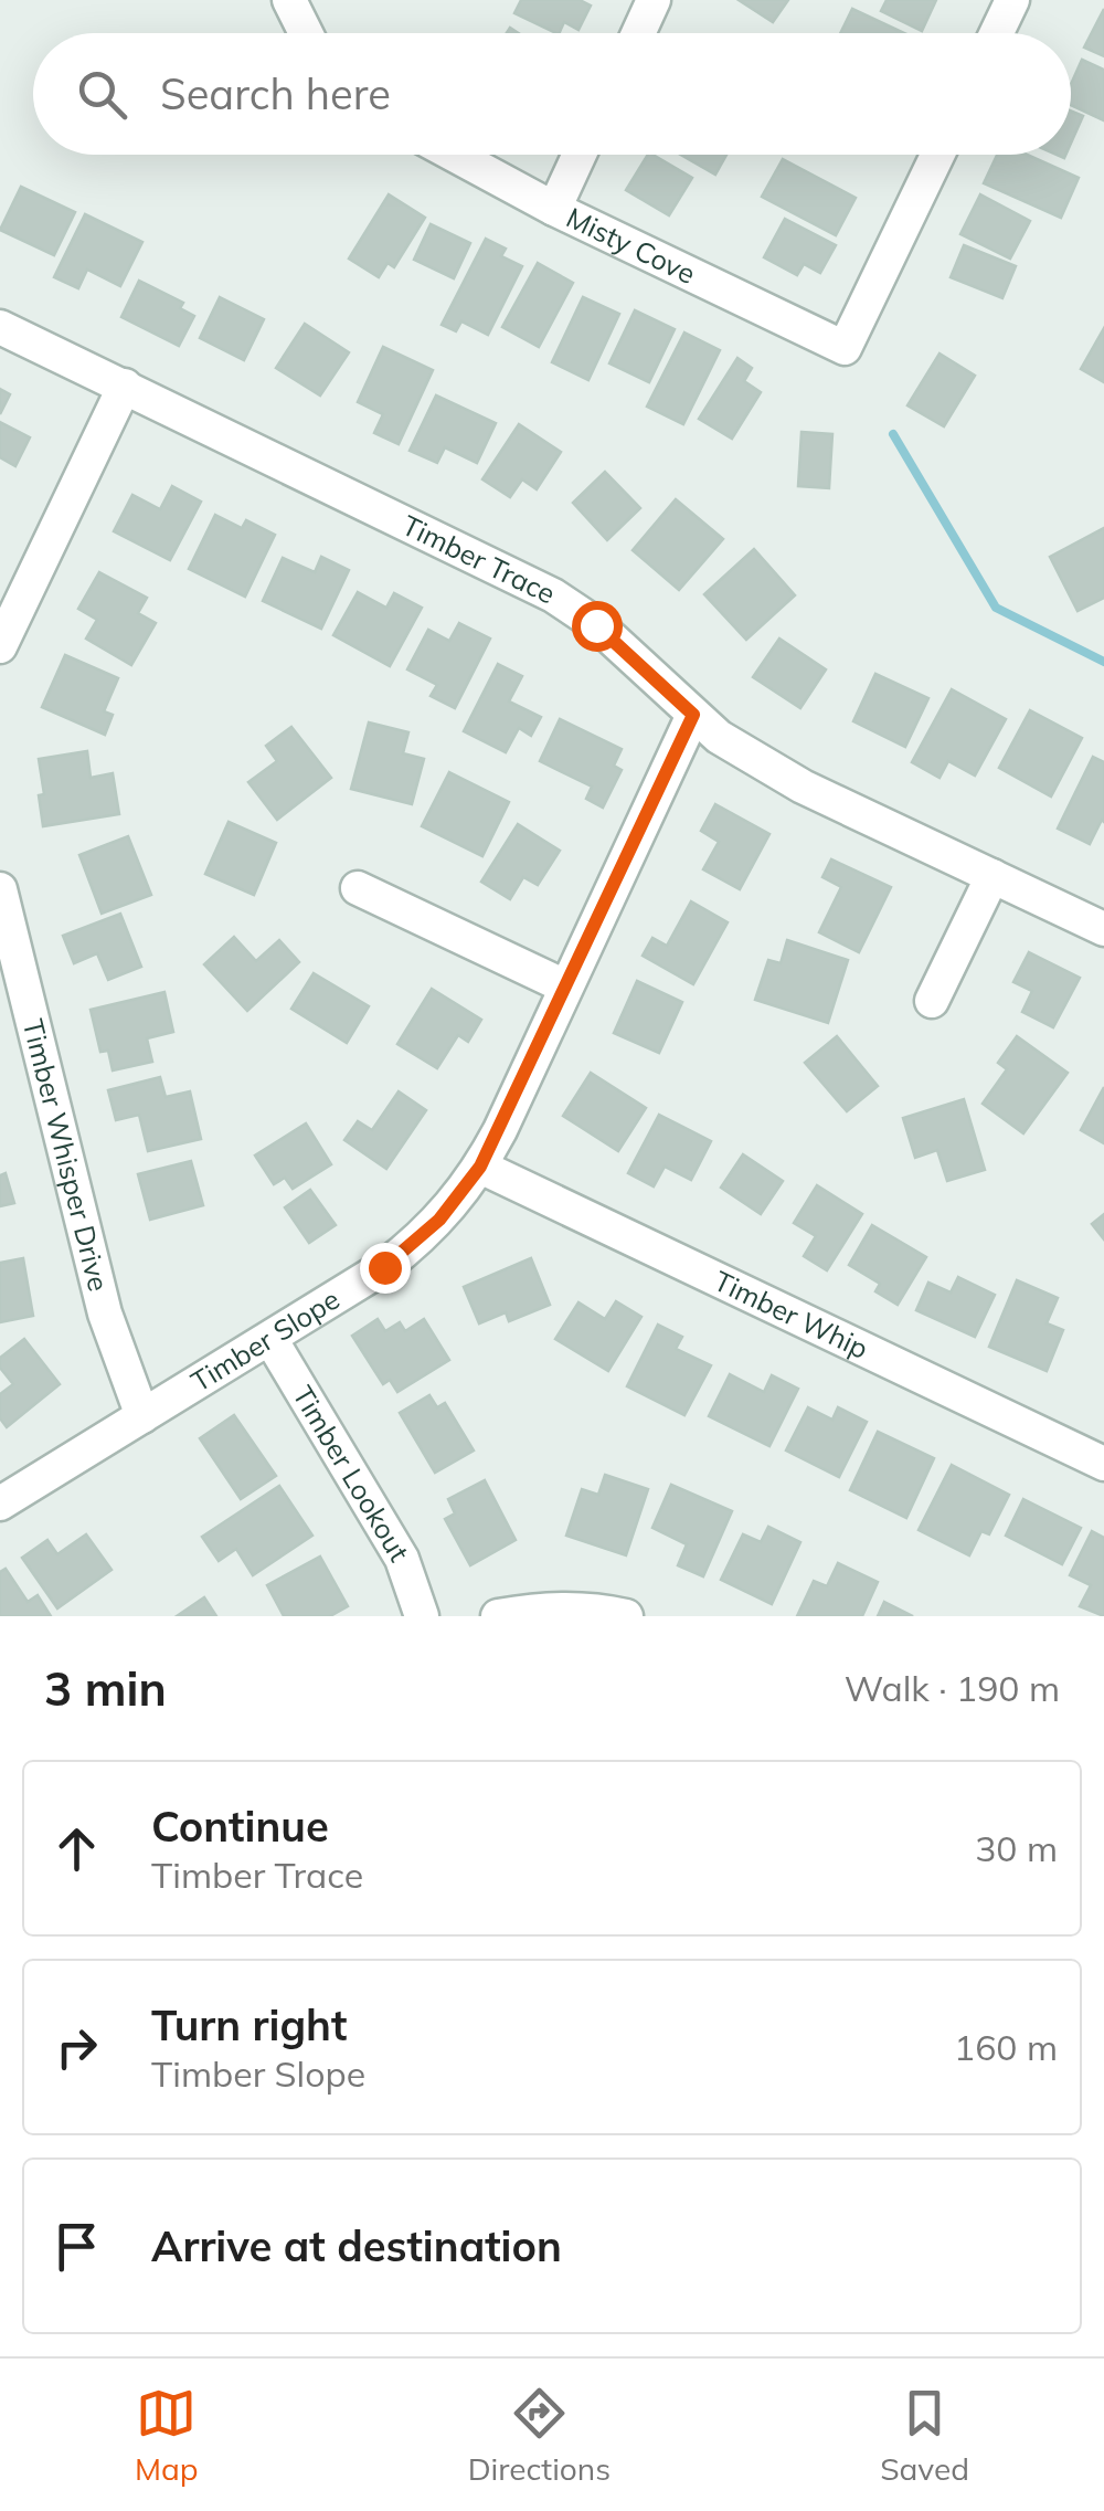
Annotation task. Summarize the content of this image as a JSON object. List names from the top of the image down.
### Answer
{
  "streets": {
    "street": [
      "Misty Cove",
      "Timber Trace",
      "Timber Whisper Drive",
      "Timber Whip",
      "Timber Slope",
      "Timber Lookout"
    ]
  },
  "crossings": [
    ["Timber Trace", "Timber Slope"],
    ["Timber Whisper Drive", "Timber Slope"],
    ["Timber Whip", "Timber Slope"],
    ["Timber Slope", "Timber Lookout"]
  ],
  "page": {
    "search": "Search here",
    "heading": ["3 min", "Walk · 190 m"],
    "list": [
      ["Continue", "Timber Trace", "30 m"],
      ["Turn right", "Timber Slope", "160 m"],
      "Arrive at destination"
    ],
    "nav": ["Map", "Directions", "Saved"]
  }
}
